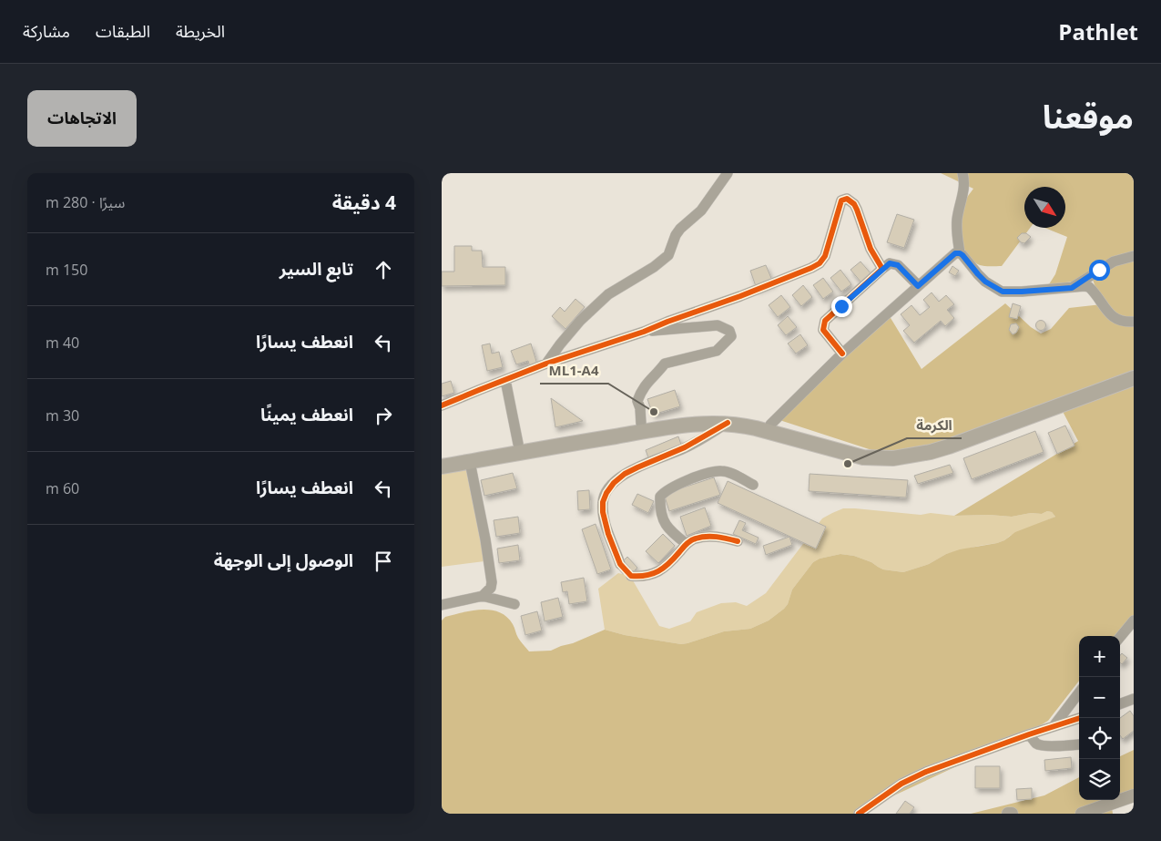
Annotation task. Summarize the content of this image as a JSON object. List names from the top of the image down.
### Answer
{
  "places": ["ML1-A4", "الكرمة"],
  "north": "bottom right",
  "page": {
    "header": "Pathlet",
    "nav": ["الخريطة", "الطبقات", "مشاركة"],
    "title": "موقعنا",
    "buttons": "الاتجاهات",
    "heading": ["4 دقيقة", "سيرًا · 280 m"],
    "list": [
      ["تابع السير", "150 m"],
      ["انعطف يسارًا", "40 m"],
      ["انعطف يمينًا", "30 m"],
      ["انعطف يسارًا", "60 m"],
      "الوصول إلى الوجهة"
    ],
    "map_buttons": ["+", "−"]
  }
}
